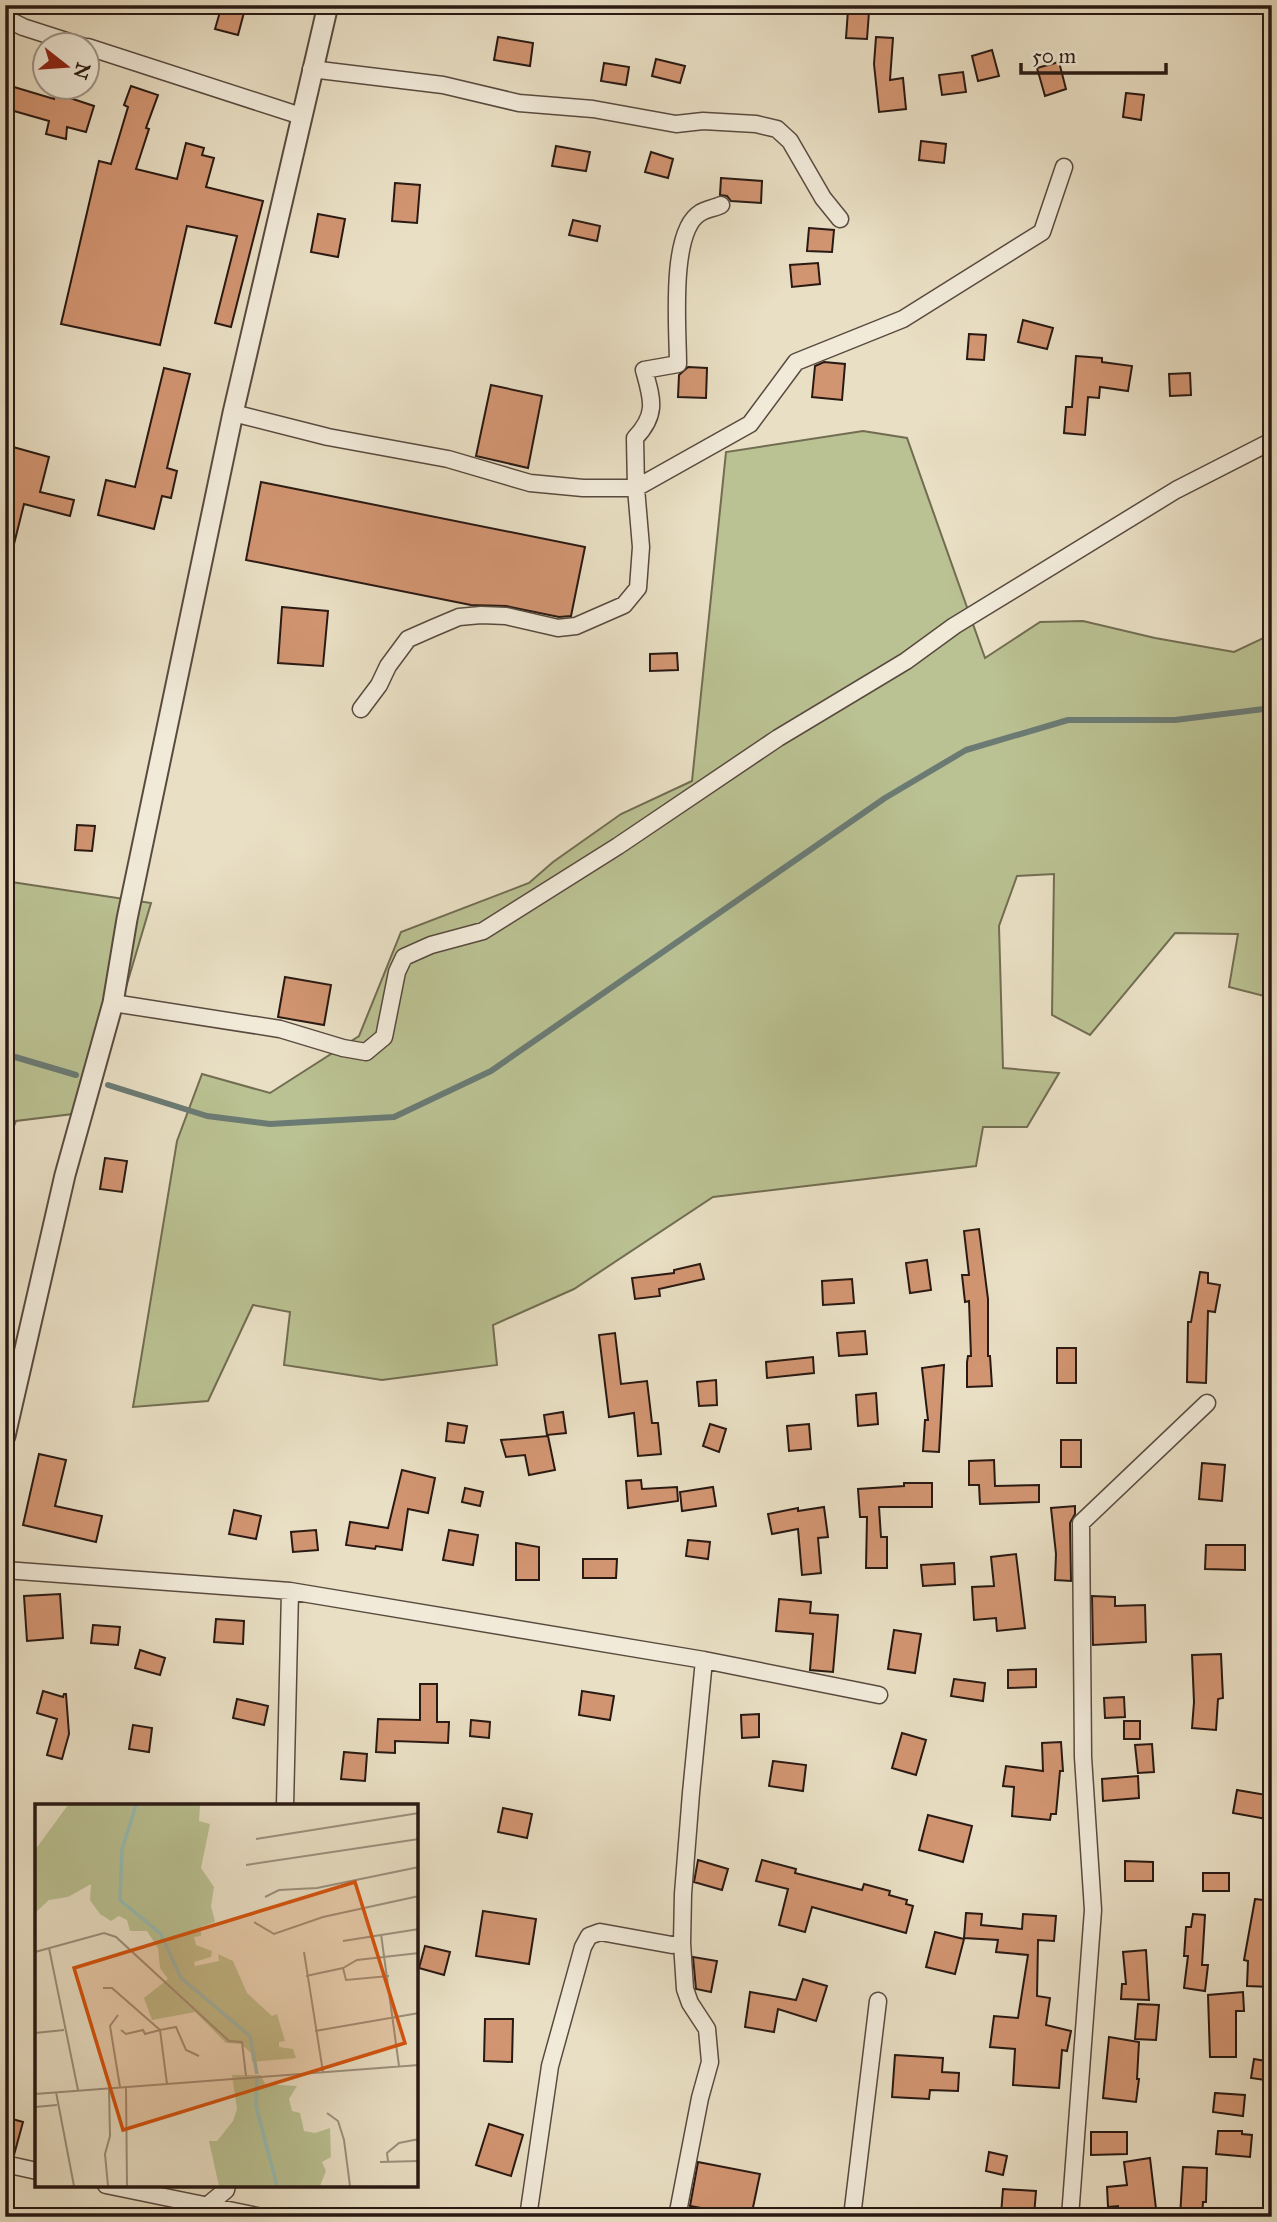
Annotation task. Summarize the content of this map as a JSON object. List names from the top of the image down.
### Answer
{
  "scale_bar": "50 m",
  "north": "right"
}
